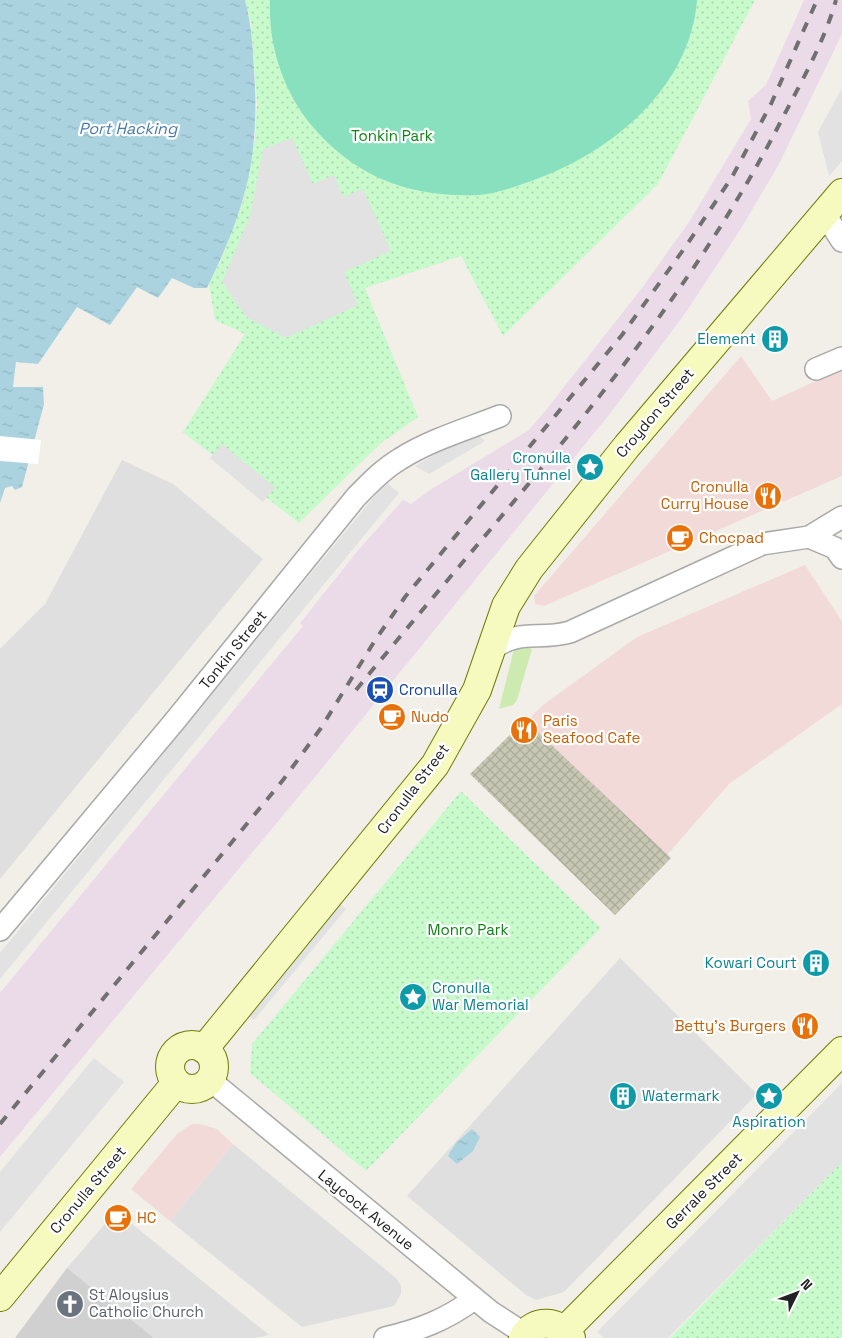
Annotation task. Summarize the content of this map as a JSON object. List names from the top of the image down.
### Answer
{
  "streets": {
    "street": [
      "Croydon Street",
      "Tonkin Street",
      "Cronulla Street",
      "Gerrale Street",
      "Laycock Avenue"
    ]
  },
  "crossings": [
    ["Croydon Street", "Cronulla Street"],
    ["Cronulla Street", "Laycock Avenue"]
  ],
  "water": ["Port Hacking"],
  "parks": ["Tonkin Park", "Monro Park"],
  "places": {
    "building": ["Element", "Kowari Court", "Watermark"],
    "place": ["Cronulla Gallery Tunnel", "Cronulla War Memorial", "Aspiration"],
    "restaurant": ["Cronulla Curry House", "Paris Seafood Cafe", "Betty's Burgers"],
    "cafe": ["Chocpad", "Nudo", "HC"],
    "station": ["Cronulla"],
    "church": ["St Aloysius Catholic Church"]
  },
  "north": "top right"
}
